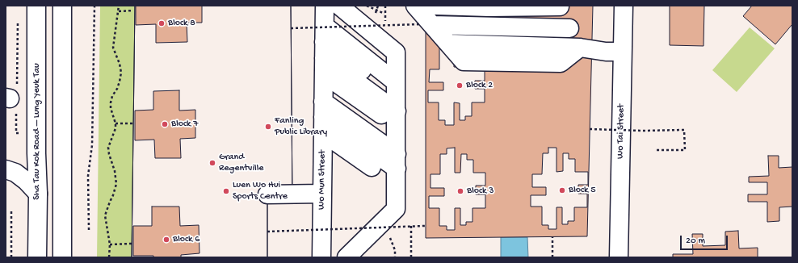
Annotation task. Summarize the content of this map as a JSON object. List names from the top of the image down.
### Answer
{
  "streets": {
    "street": ["Sha Tau Kok Road – Lung Yeuk Tau", "Wo Tai Street", "Wo Mun Street"]
  },
  "places": [
    "Block 8",
    "Block 2",
    "Block 7",
    "Fanling Public Library",
    "Grand Regentville",
    "Block 5",
    "Luen Wo Hui Sports Centre",
    "Block 3",
    "Block 6"
  ],
  "scale_bar": "20 m"
}
